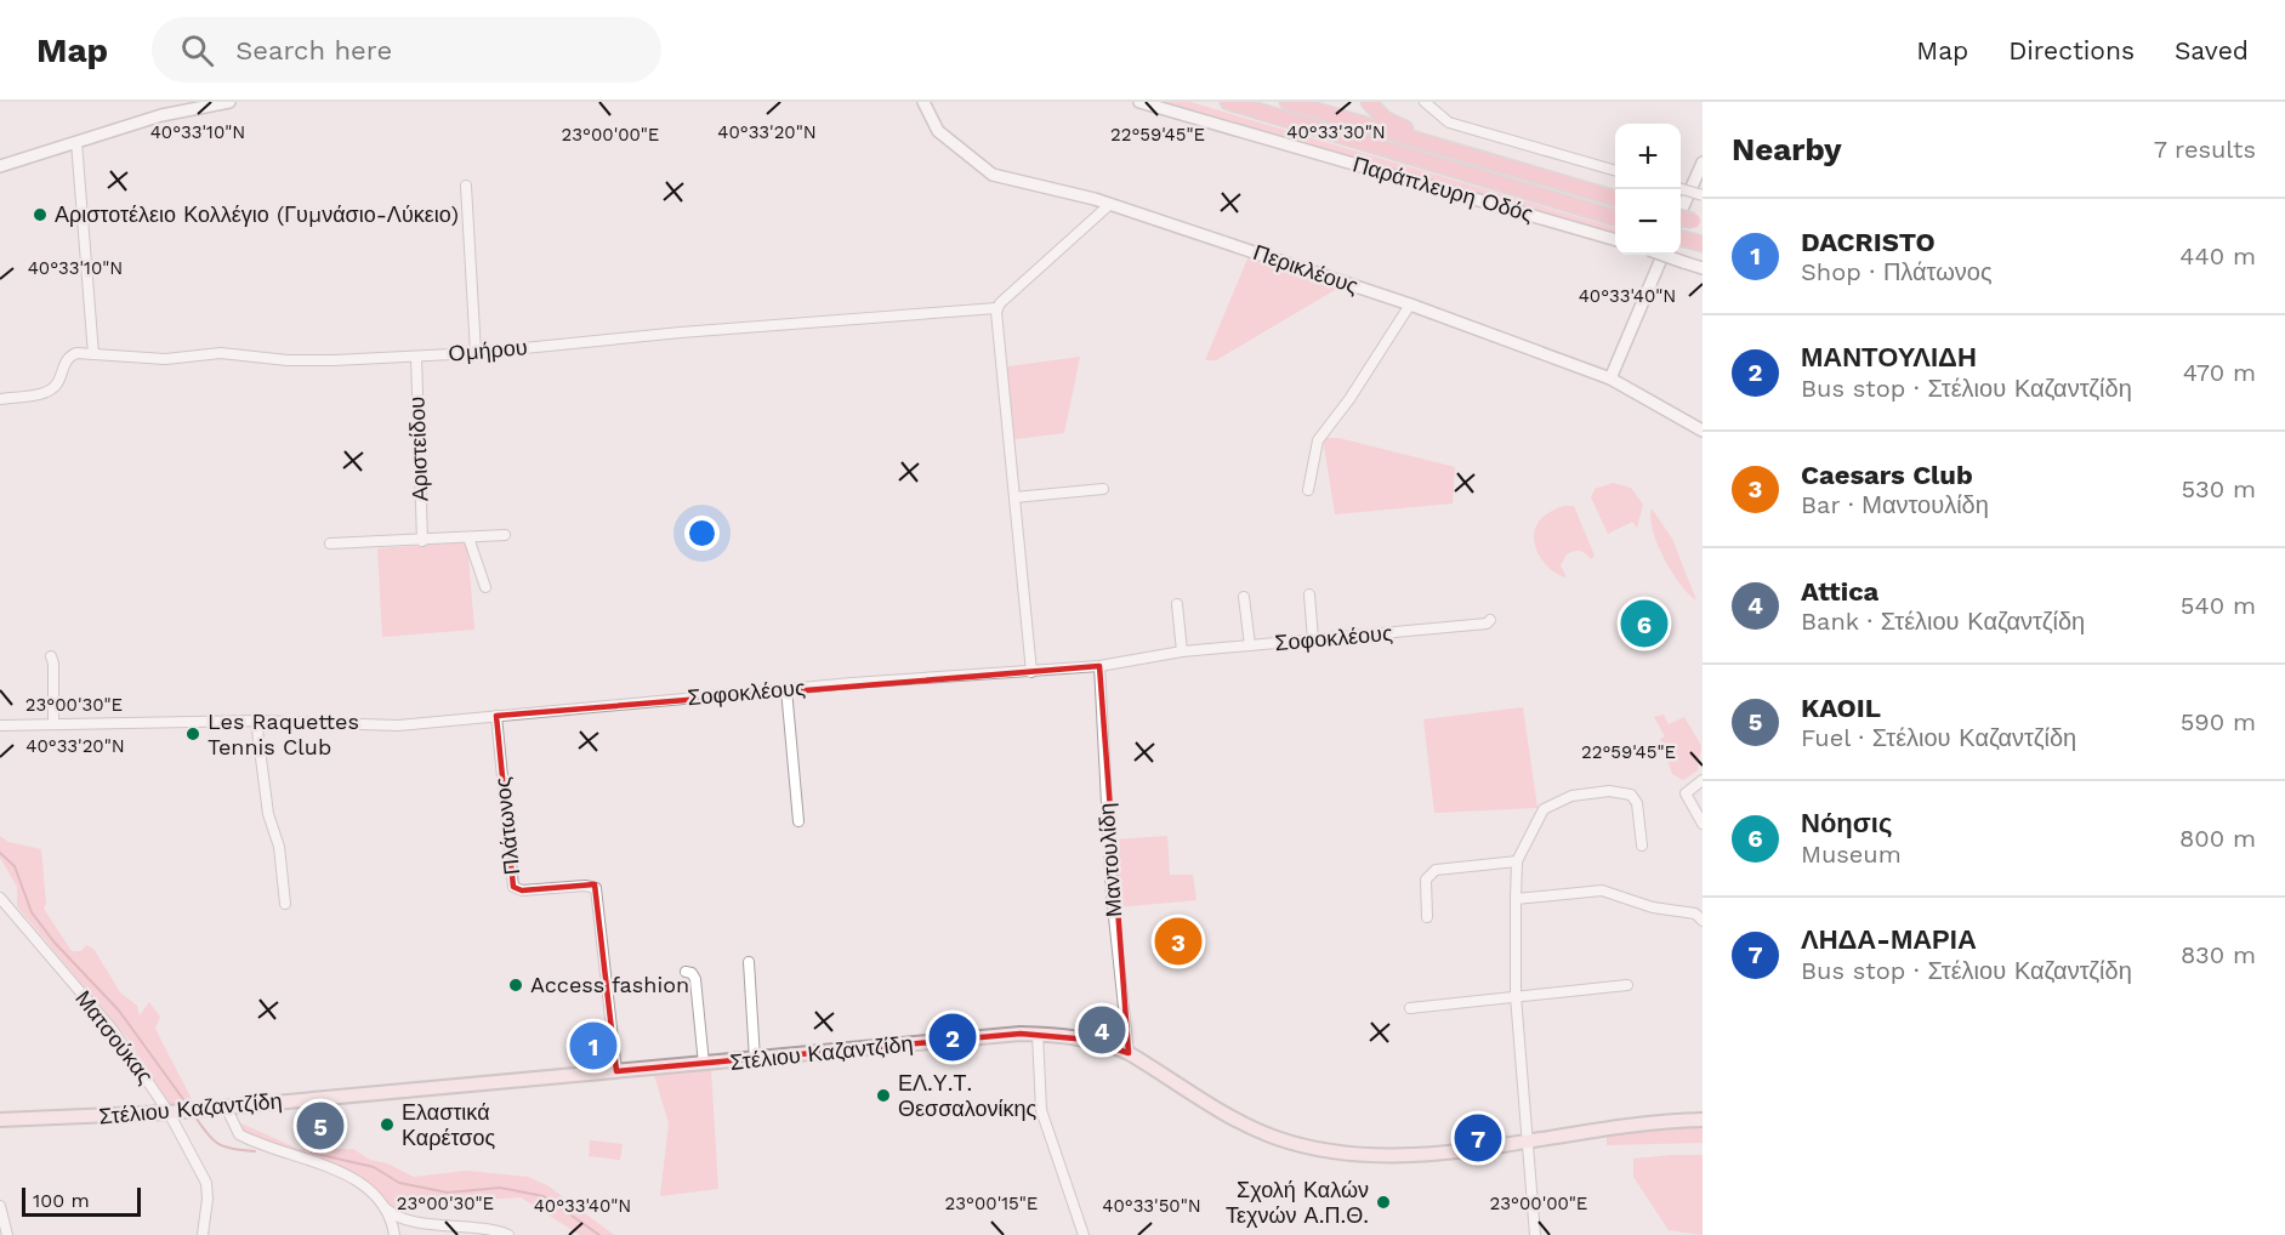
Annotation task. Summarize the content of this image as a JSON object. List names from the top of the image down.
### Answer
{
  "streets": {
    "main road": ["Στέλιου Καζαντζίδη"],
    "street": [
      "Παράπλευρη Οδός",
      "Περικλέους",
      "Ομήρου",
      "Αριστείδου",
      "Σοφοκλέους",
      "Πλάτωνος",
      "Μαντουλίδη",
      "Ματσούκας"
    ]
  },
  "crossings": [
    ["Ομήρου", "Αριστείδου"],
    ["Σοφοκλέους", "Πλάτωνος"],
    ["Σοφοκλέους", "Μαντουλίδη"],
    ["Πλάτωνος", "Στέλιου Καζαντζίδη"],
    ["Μαντουλίδη", "Στέλιου Καζαντζίδη"],
    ["Ματσούκας", "Στέλιου Καζαντζίδη"]
  ],
  "places": [
    "Αριστοτέλειο Κολλέγιο (Γυμνάσιο-Λύκειο)",
    "Les Raquettes Tennis Club",
    "Access fashion",
    "ΕΛ.Υ.Τ. Θεσσαλονίκης",
    "Ελαστικά Καρέτσος",
    "Σχολή Καλών Τεχνών Α.Π.Θ."
  ],
  "scale_bar": "100 m",
  "page": {
    "header": "Map",
    "search": "Search here",
    "nav": ["Map", "Directions", "Saved"],
    "heading": ["Nearby", "7 results"],
    "map_buttons": ["+", "−"],
    "list": [
      {
        "mark": "1",
        "name": "DACRISTO",
        "note": "Shop · Πλάτωνος",
        "value": "440 m"
      },
      {
        "mark": "2",
        "name": "ΜΑΝΤΟΥΛΙΔΗ",
        "note": "Bus stop · Στέλιου Καζαντζίδη",
        "value": "470 m"
      },
      {
        "mark": "3",
        "name": "Caesars Club",
        "note": "Bar · Μαντουλίδη",
        "value": "530 m"
      },
      {
        "mark": "4",
        "name": "Attica",
        "note": "Bank · Στέλιου Καζαντζίδη",
        "value": "540 m"
      },
      {
        "mark": "5",
        "name": "KAOIL",
        "note": "Fuel · Στέλιου Καζαντζίδη",
        "value": "590 m"
      },
      {
        "mark": "6",
        "name": "Νόησις",
        "note": "Museum",
        "value": "800 m"
      },
      {
        "mark": "7",
        "name": "ΛΗΔΑ-ΜΑΡΙΑ",
        "note": "Bus stop · Στέλιου Καζαντζίδη",
        "value": "830 m"
      }
    ],
    "pins": [
      "6",
      "3",
      "4",
      "2",
      "1",
      "5",
      "7"
    ],
    "scale": "100 m"
  },
  "coordinates": [
    "40°33'10\"N",
    "40°33'20\"N",
    "40°33'30\"N",
    "23°00'00\"E",
    "22°59'45\"E",
    "40°33'40\"N",
    "23°00'30\"E",
    "23°00'15\"E",
    "40°33'50\"N"
  ]
}
